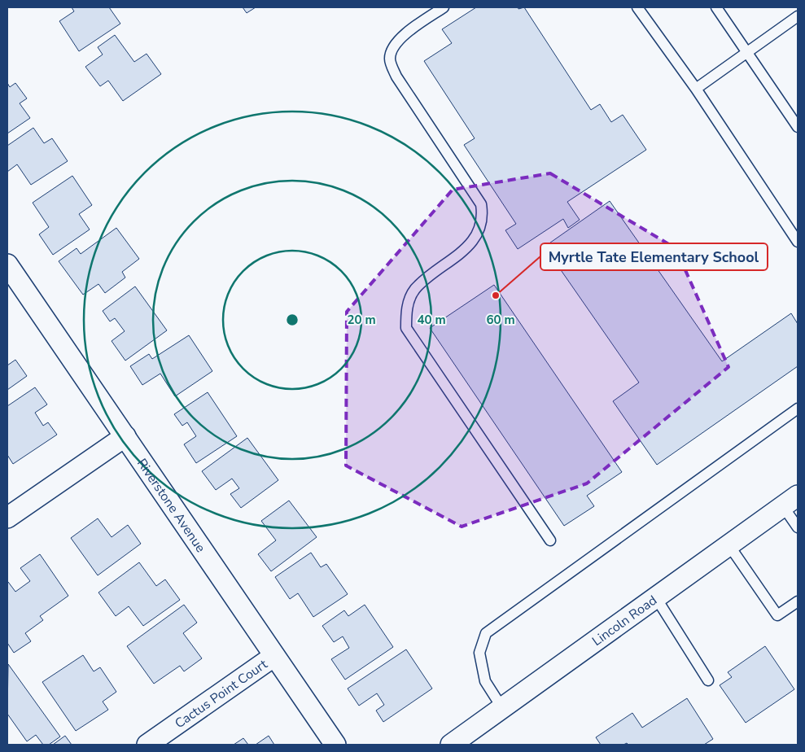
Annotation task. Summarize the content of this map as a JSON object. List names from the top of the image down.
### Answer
{
  "streets": {
    "street": ["Riverstone Avenue", "Lincoln Road", "Cactus Point Court"]
  },
  "crossings": [
    ["Riverstone Avenue", "Cactus Point Court"]
  ],
  "places": ["Myrtle Tate Elementary School"],
  "rings": ["20 m", "40 m", "60 m"]
}
